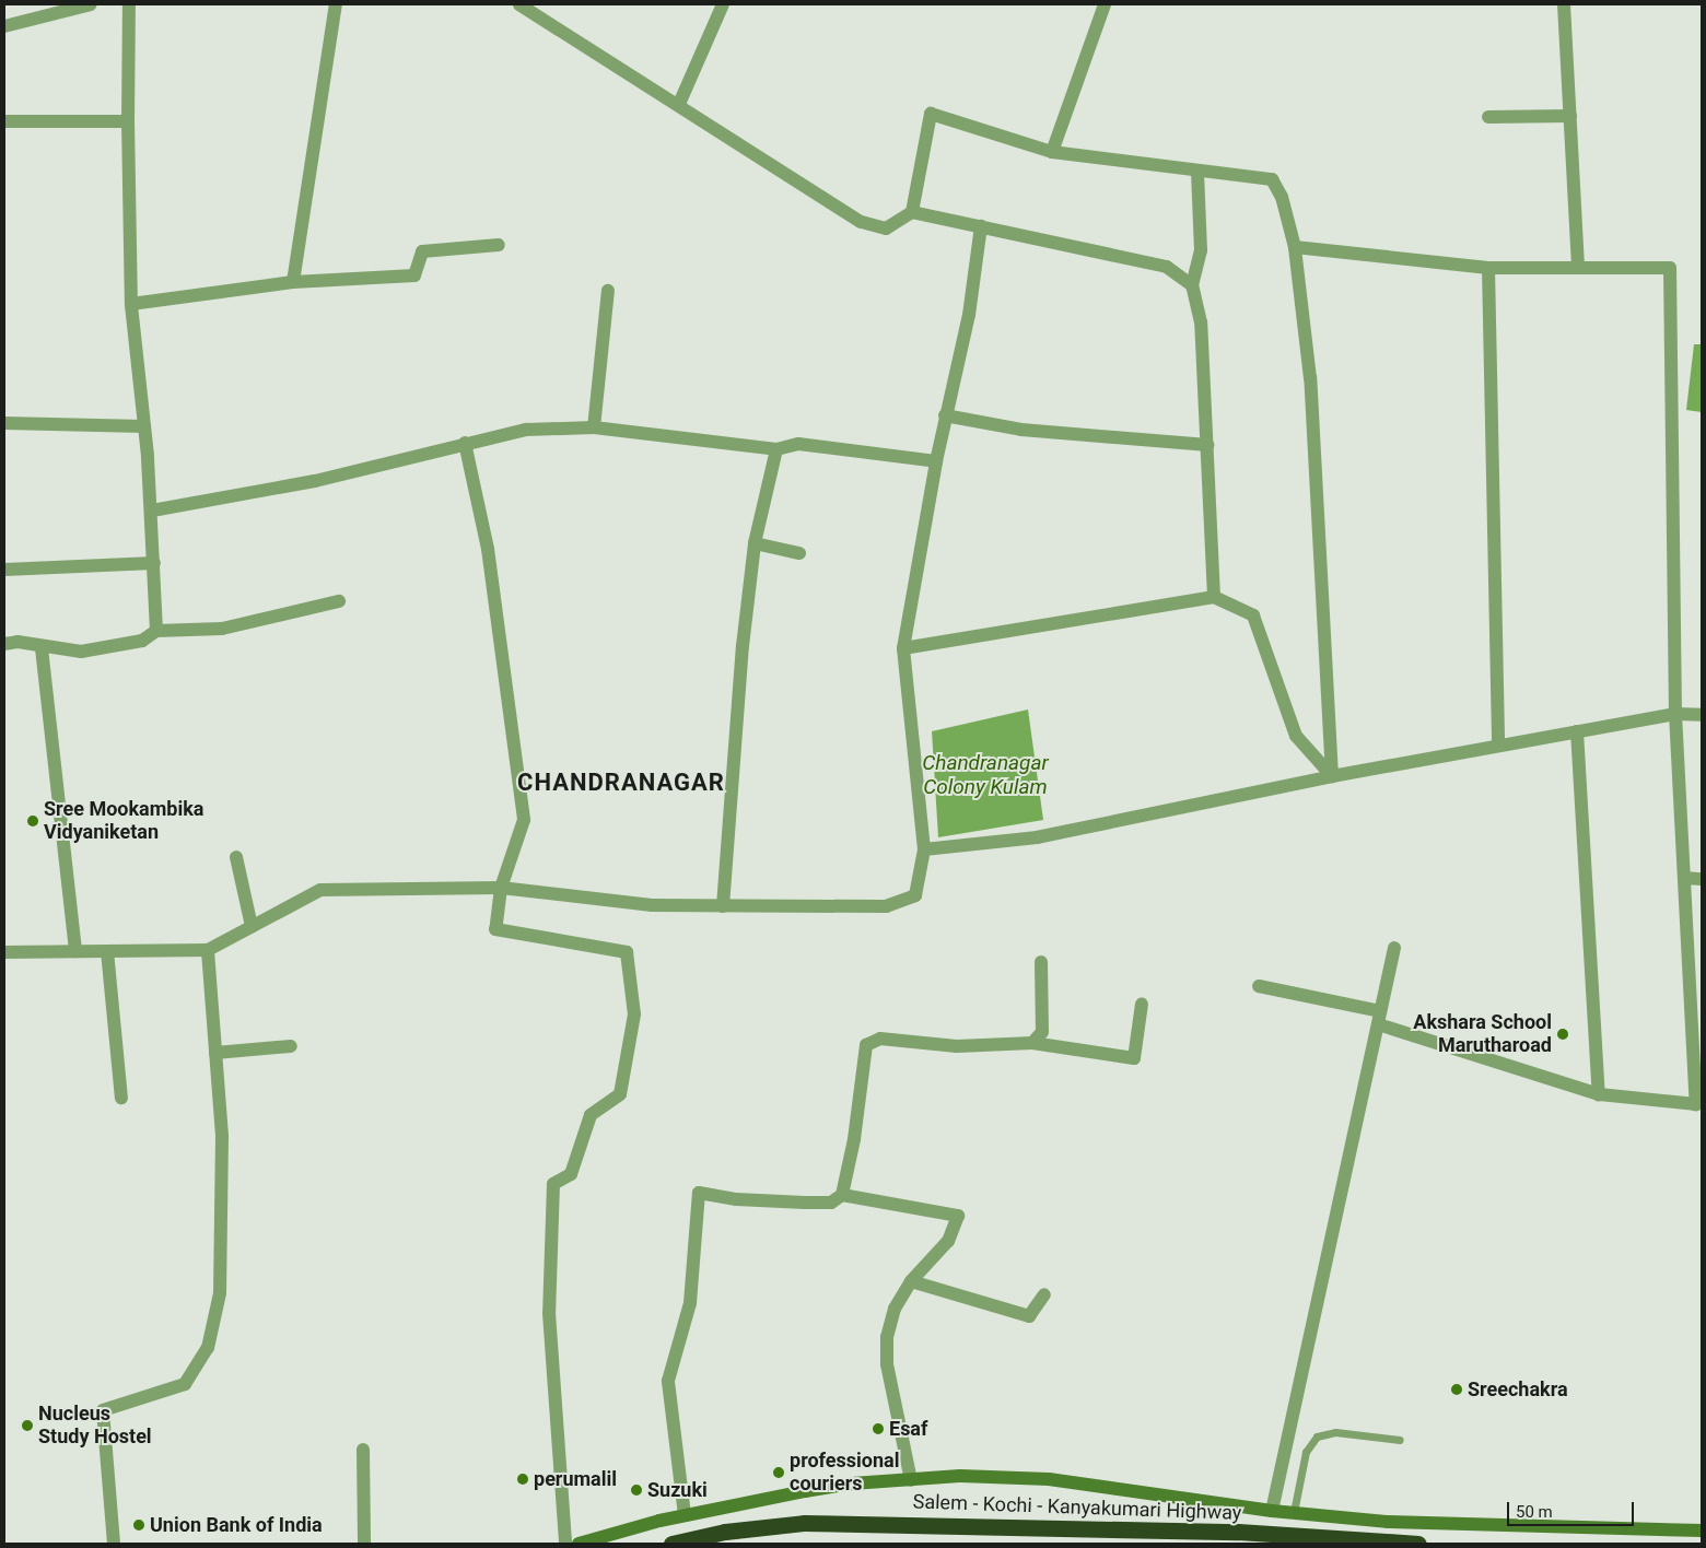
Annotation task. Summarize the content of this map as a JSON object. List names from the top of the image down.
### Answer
{
  "streets": {
    "highway": ["Salem - Kochi - Kanyakumari Highway"]
  },
  "districts": ["CHANDRANAGAR"],
  "water": ["Chandranagar Colony Kulam"],
  "places": [
    "Sree Mookambika Vidyaniketan",
    "Akshara School Marutharoad",
    "Sreechakra",
    "Nucleus Study Hostel",
    "Esaf",
    "professional couriers",
    "perumalil",
    "Suzuki",
    "Union Bank of India"
  ],
  "scale_bar": "50 m"
}
